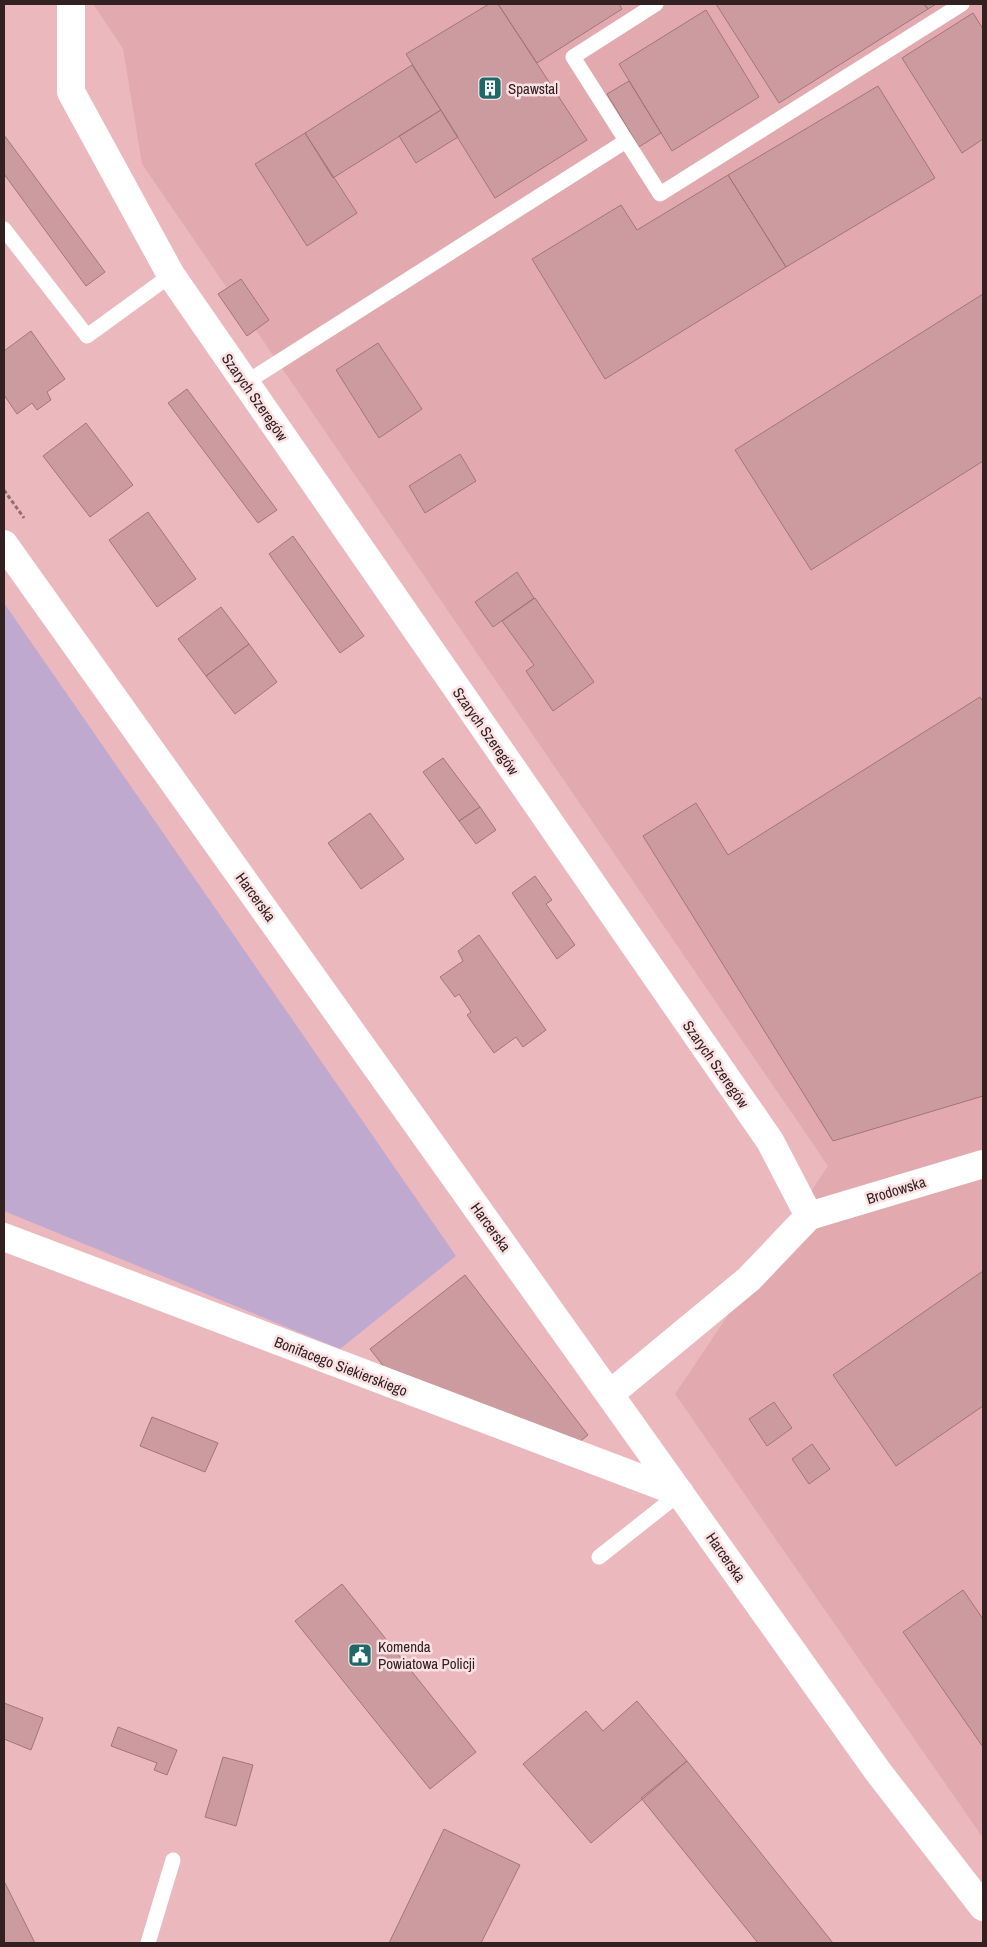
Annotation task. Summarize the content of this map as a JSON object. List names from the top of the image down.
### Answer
{
  "streets": {
    "street": [
      "Szarych Szeregów",
      "Harcerska",
      "Brodowska",
      "Bonifacego Siekierskiego"
    ]
  },
  "crossings": [
    ["Szarych Szeregów", "Brodowska"],
    ["Harcerska", "Bonifacego Siekierskiego"]
  ],
  "places": {
    "building": ["Spawstal"],
    "public building": ["Komenda Powiatowa Policji"]
  }
}
